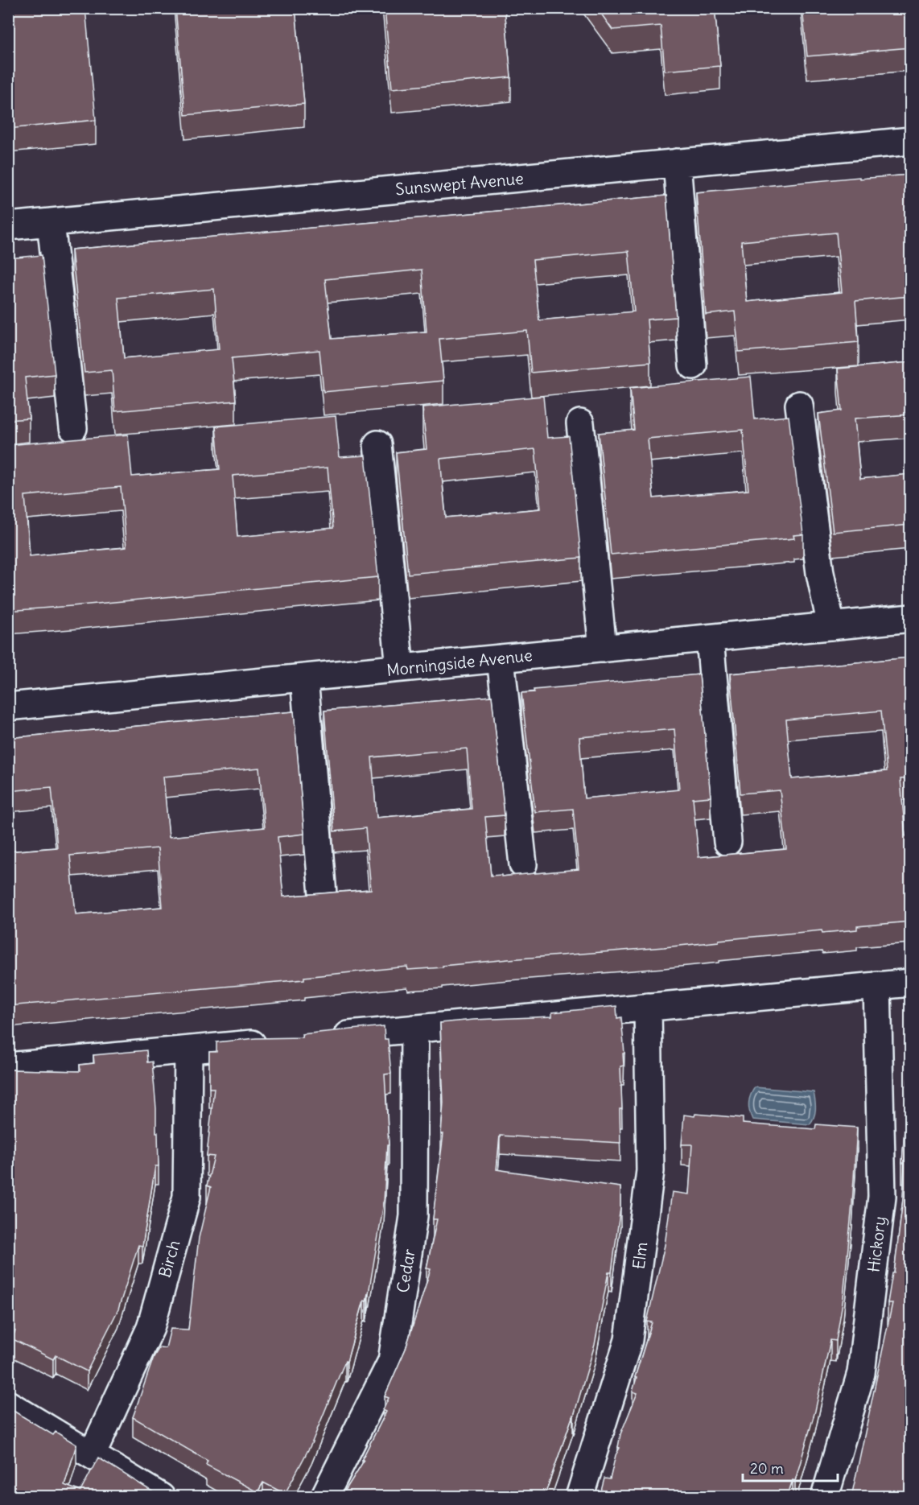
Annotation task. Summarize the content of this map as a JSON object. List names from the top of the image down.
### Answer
{
  "streets": {
    "street": [
      "Sunswept Avenue",
      "Morningside Avenue",
      "Hickory",
      "Elm",
      "Birch",
      "Cedar"
    ]
  },
  "scale_bar": "20 m"
}
